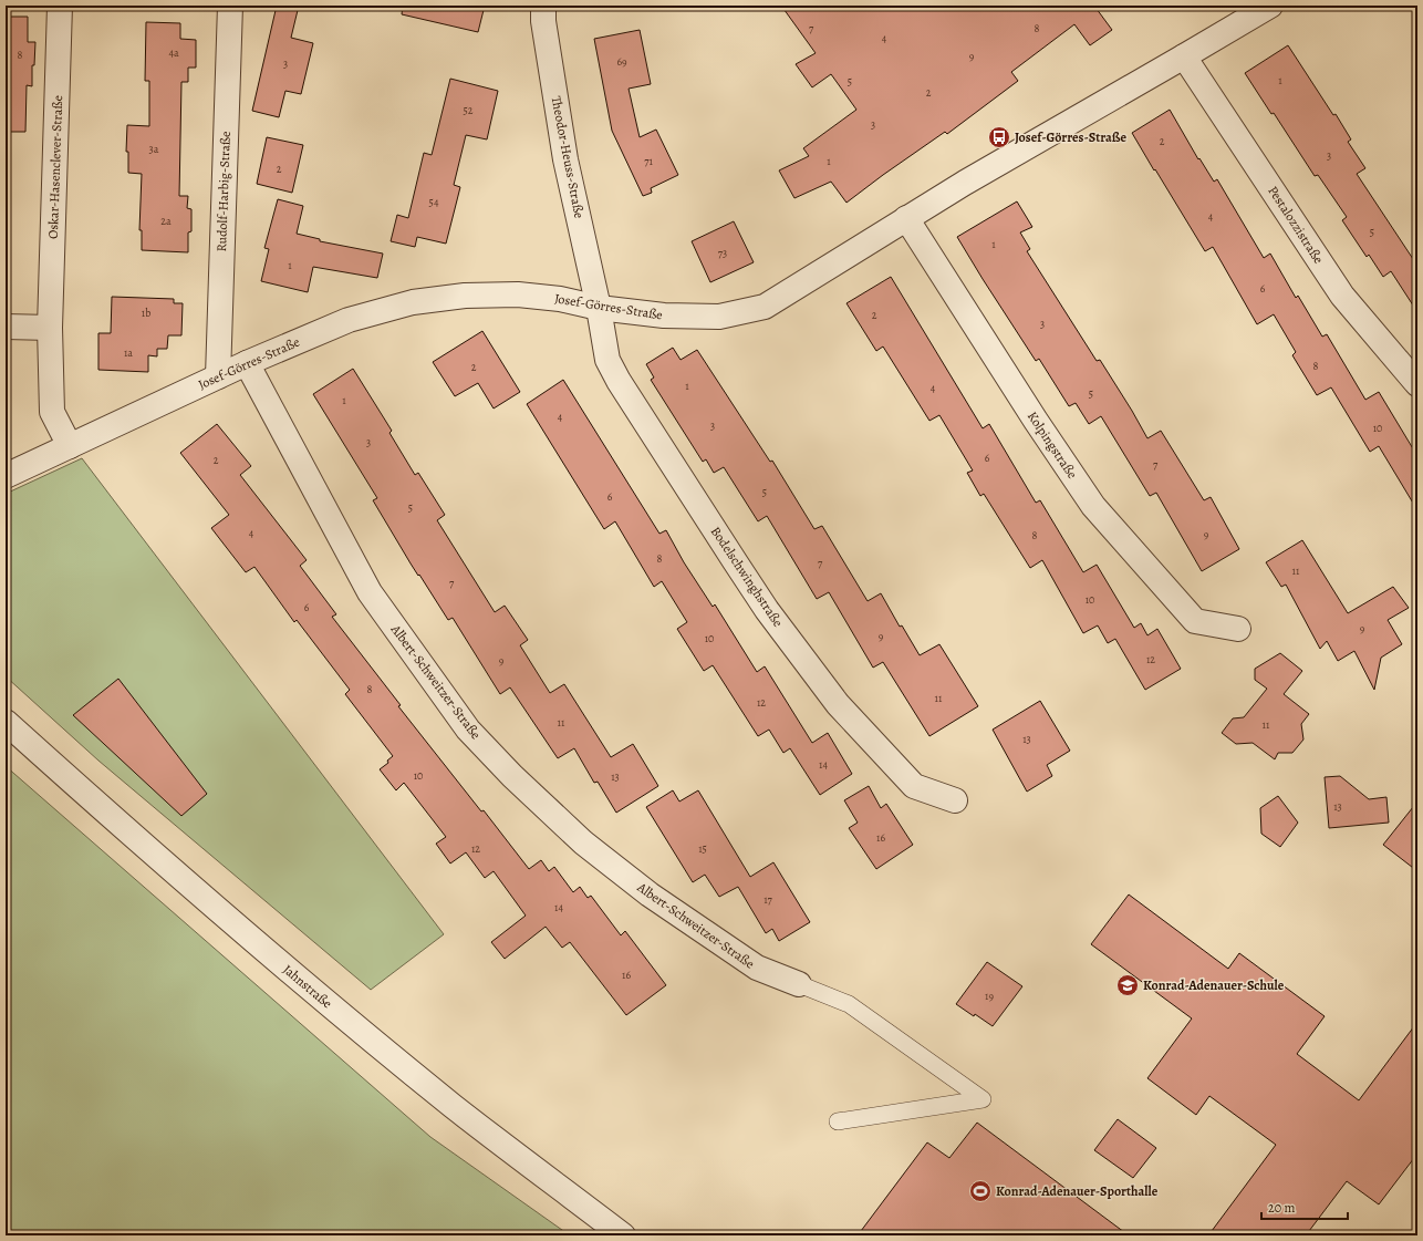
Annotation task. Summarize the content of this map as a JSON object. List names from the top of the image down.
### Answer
{
  "streets": {
    "street": [
      "Theodor-Heuss-Straße",
      "Oskar-Hasenclever-Straße",
      "Rudolf-Harbig-Straße",
      "Pestalozzistraße",
      "Josef-Görres-Straße",
      "Kolpingstraße",
      "Bodelschwinghstraße",
      "Albert-Schweitzer-Straße",
      "Jahnstraße"
    ]
  },
  "crossings": [
    ["Theodor-Heuss-Straße", "Josef-Görres-Straße"],
    ["Theodor-Heuss-Straße", "Bodelschwinghstraße"],
    ["Oskar-Hasenclever-Straße", "Josef-Görres-Straße"],
    ["Rudolf-Harbig-Straße", "Josef-Görres-Straße"],
    ["Pestalozzistraße", "Josef-Görres-Straße"],
    ["Josef-Görres-Straße", "Kolpingstraße"],
    ["Josef-Görres-Straße", "Bodelschwinghstraße"],
    ["Josef-Görres-Straße", "Albert-Schweitzer-Straße"]
  ],
  "places": {
    "bus stop": ["Josef-Görres-Straße"],
    "school or university": ["Konrad-Adenauer-Schule"],
    "sports": ["Konrad-Adenauer-Sporthalle"]
  },
  "house_numbers": [
    "7",
    "8",
    "4",
    "4a",
    "8",
    "9",
    "69",
    "3",
    "1",
    "5",
    "2",
    "52",
    "3",
    "2",
    "3a",
    "3",
    "71",
    "1",
    "2",
    "54",
    "4",
    "2a",
    "5",
    "1",
    "73",
    "1",
    "6",
    "1b",
    "2",
    "3",
    "1a",
    "8",
    "2",
    "1",
    "4",
    "5",
    "1",
    "4",
    "3",
    "10",
    "3",
    "6",
    "2",
    "7",
    "5",
    "6",
    "5",
    "4",
    "9",
    "8",
    "8",
    "7",
    "11",
    "7",
    "10",
    "6",
    "9",
    "9",
    "10",
    "12",
    "9",
    "8",
    "11",
    "12",
    "11",
    "11",
    "13",
    "14",
    "10",
    "13",
    "13",
    "16",
    "12",
    "15",
    "17",
    "14",
    "16",
    "19"
  ],
  "scale_bar": "20 m"
}
